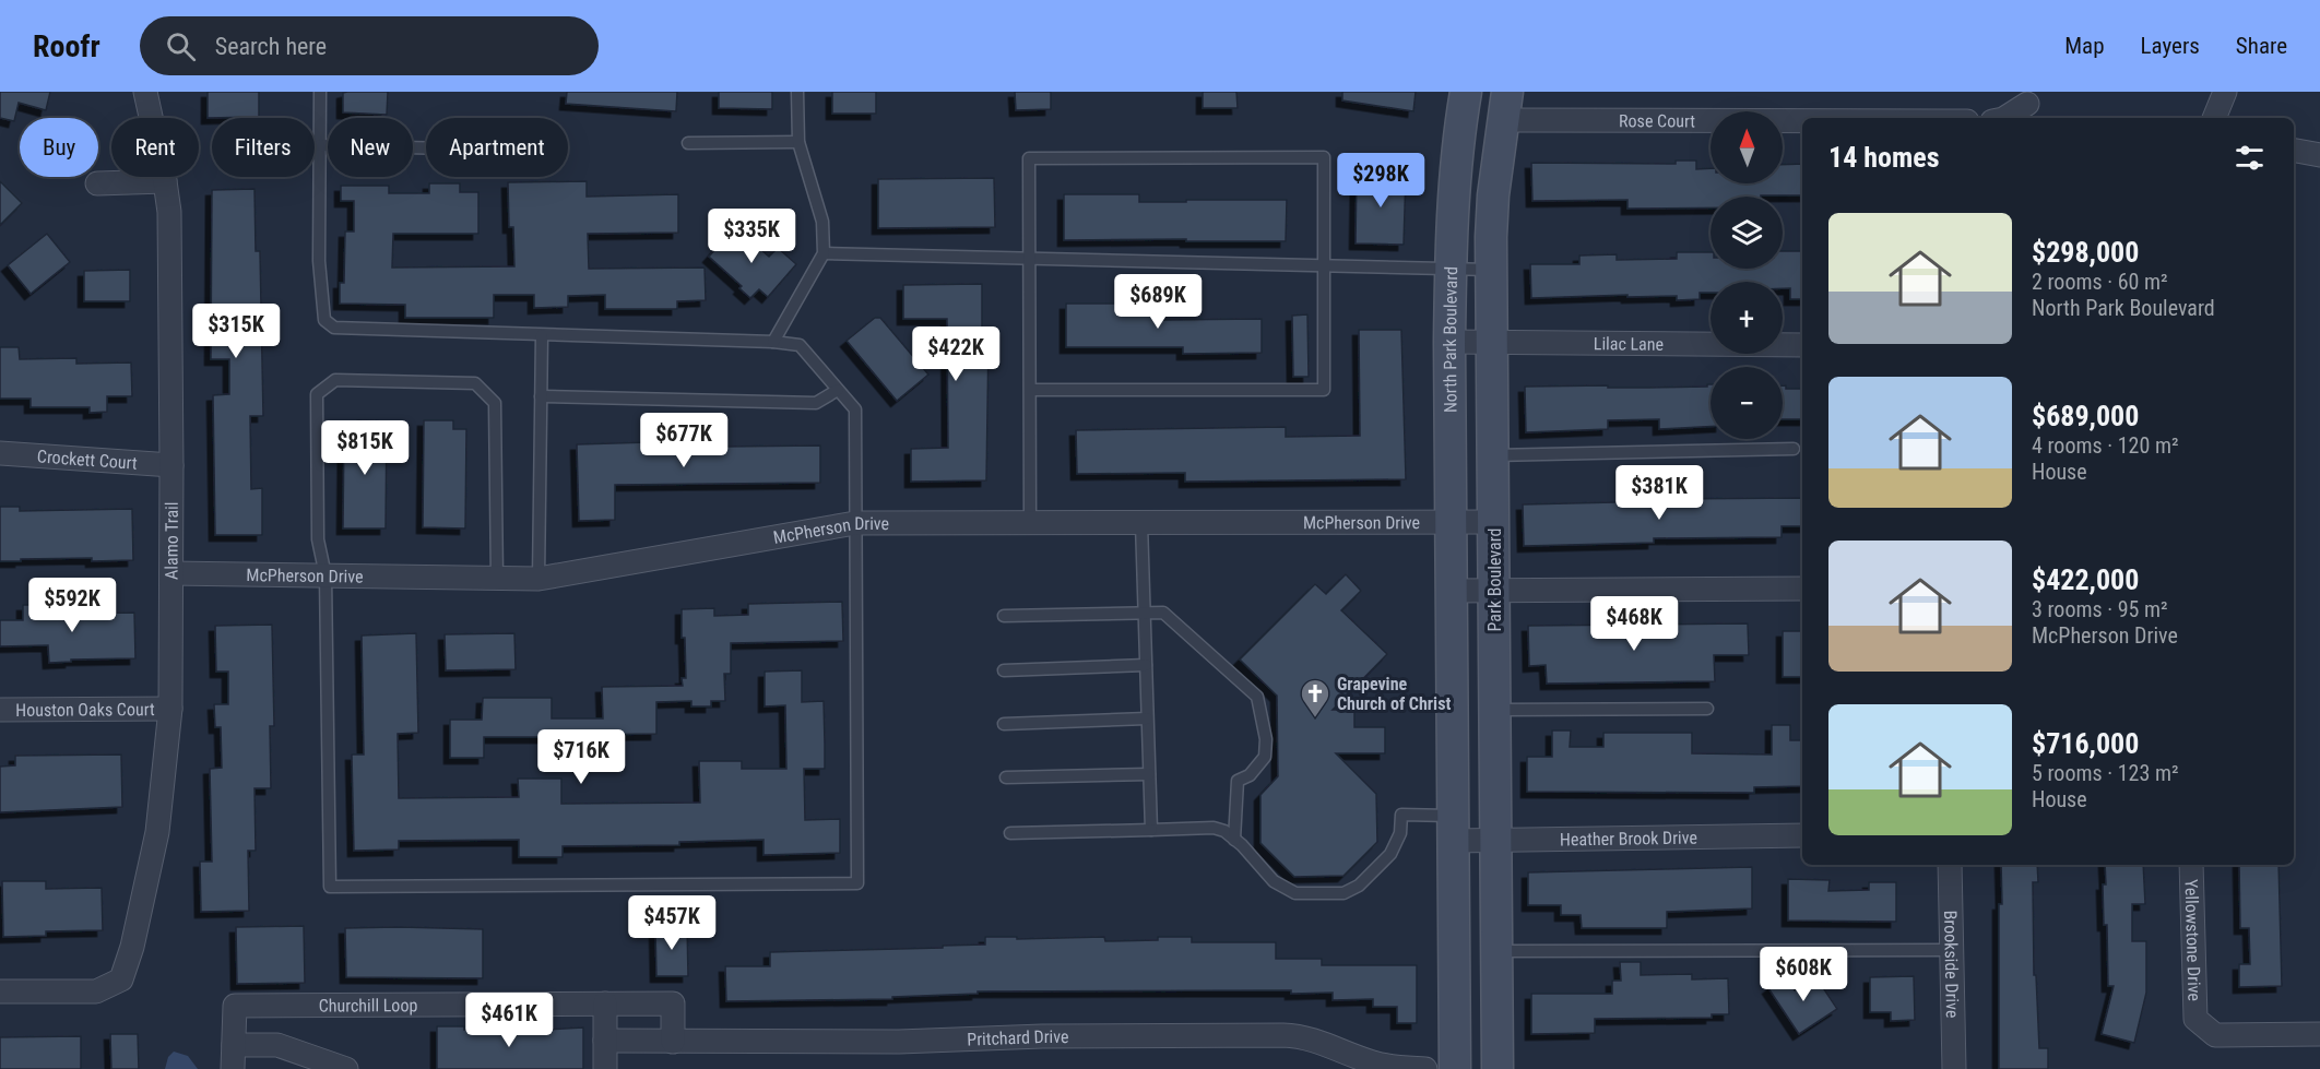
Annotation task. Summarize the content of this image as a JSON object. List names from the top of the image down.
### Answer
{
  "streets": {
    "main road": ["North Park Boulevard", "Park Boulevard"],
    "street": [
      "Rose Court",
      "Lilac Lane",
      "Crockett Court",
      "McPherson Drive",
      "Alamo Trail",
      "Houston Oaks Court",
      "Heather Brook Drive",
      "Yellowstone Drive",
      "Brookside Drive",
      "Churchill Loop",
      "Pritchard Drive"
    ]
  },
  "crossings": [
    ["Rose Court", "Park Boulevard"],
    ["North Park Boulevard", "Lilac Lane"],
    ["North Park Boulevard", "McPherson Drive"],
    ["Lilac Lane", "Park Boulevard"],
    ["Crockett Court", "Alamo Trail"],
    ["McPherson Drive", "Alamo Trail"],
    ["McPherson Drive", "Park Boulevard"],
    ["Alamo Trail", "Houston Oaks Court"],
    ["Park Boulevard", "Heather Brook Drive"],
    ["Churchill Loop", "Pritchard Drive"]
  ],
  "places": {
    "church": ["Grapevine Church of Christ"]
  },
  "north": "top",
  "page": {
    "header": "Roofr",
    "search": "Search here",
    "nav": ["Map", "Layers", "Share"],
    "map_buttons": ["+", "−"],
    "chip": [
      "Buy",
      "Rent",
      "Filters",
      "New",
      "Apartment"
    ],
    "heading": "14 homes",
    "price": [
      "$298K",
      "$335K",
      "$689K",
      "$315K",
      "$422K",
      "$677K",
      "$815K",
      "$381K",
      "$592K",
      "$468K",
      "$716K",
      "$457K",
      "$608K",
      "$461K"
    ],
    "list": [
      {
        "name": "$298,000",
        "note": "2 rooms · 60 m² · North Park Boulevard"
      },
      {
        "name": "$689,000",
        "note": "4 rooms · 120 m² · House"
      },
      {
        "name": "$422,000",
        "note": "3 rooms · 95 m² · McPherson Drive"
      },
      {
        "name": "$716,000",
        "note": "5 rooms · 123 m² · House"
      }
    ]
  }
}
